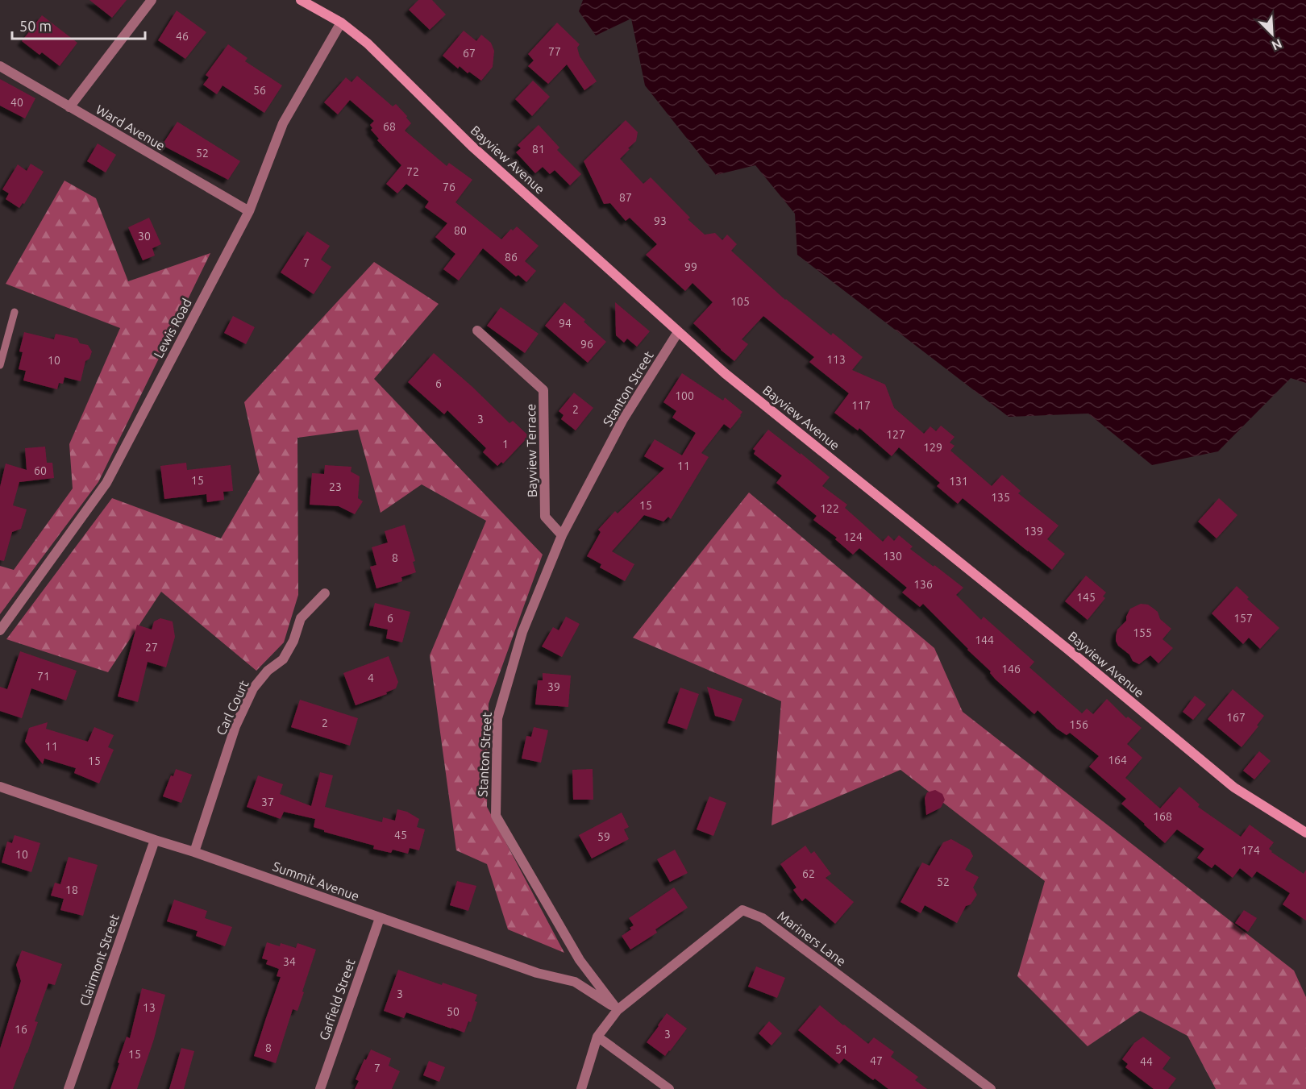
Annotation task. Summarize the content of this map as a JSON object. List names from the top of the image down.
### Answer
{
  "streets": {
    "main road": ["Bayview Avenue"],
    "street": [
      "Ward Avenue",
      "Lewis Road",
      "Stanton Street",
      "Bayview Terrace",
      "Carl Court",
      "Summit Avenue",
      "Mariners Lane",
      "Clairmont Street",
      "Garfield Street"
    ]
  },
  "crossings": [
    ["Ward Avenue", "Lewis Road"],
    ["Bayview Avenue", "Lewis Road"],
    ["Bayview Avenue", "Stanton Street"],
    ["Stanton Street", "Bayview Terrace"],
    ["Stanton Street", "Summit Avenue"],
    ["Stanton Street", "Mariners Lane"],
    ["Carl Court", "Summit Avenue"],
    ["Summit Avenue", "Mariners Lane"],
    ["Summit Avenue", "Clairmont Street"],
    ["Summit Avenue", "Garfield Street"]
  ],
  "house_numbers": [
    "46",
    "77",
    "67",
    "56",
    "40",
    "68",
    "81",
    "52",
    "72",
    "76",
    "87",
    "93",
    "80",
    "30",
    "86",
    "7",
    "99",
    "105",
    "94",
    "96",
    "113",
    "10",
    "6",
    "100",
    "117",
    "2",
    "3",
    "127",
    "1",
    "129",
    "11",
    "60",
    "15",
    "131",
    "23",
    "135",
    "15",
    "122",
    "139",
    "124",
    "130",
    "8",
    "136",
    "145",
    "6",
    "157",
    "155",
    "144",
    "27",
    "146",
    "71",
    "4",
    "39",
    "167",
    "2",
    "156",
    "11",
    "164",
    "15",
    "37",
    "168",
    "45",
    "59",
    "174",
    "10",
    "62",
    "52",
    "18",
    "34",
    "3",
    "13",
    "50",
    "16",
    "3",
    "8",
    "51",
    "15",
    "47",
    "44",
    "7"
  ],
  "scale_bar": "50 m",
  "north": "bottom right"
}
